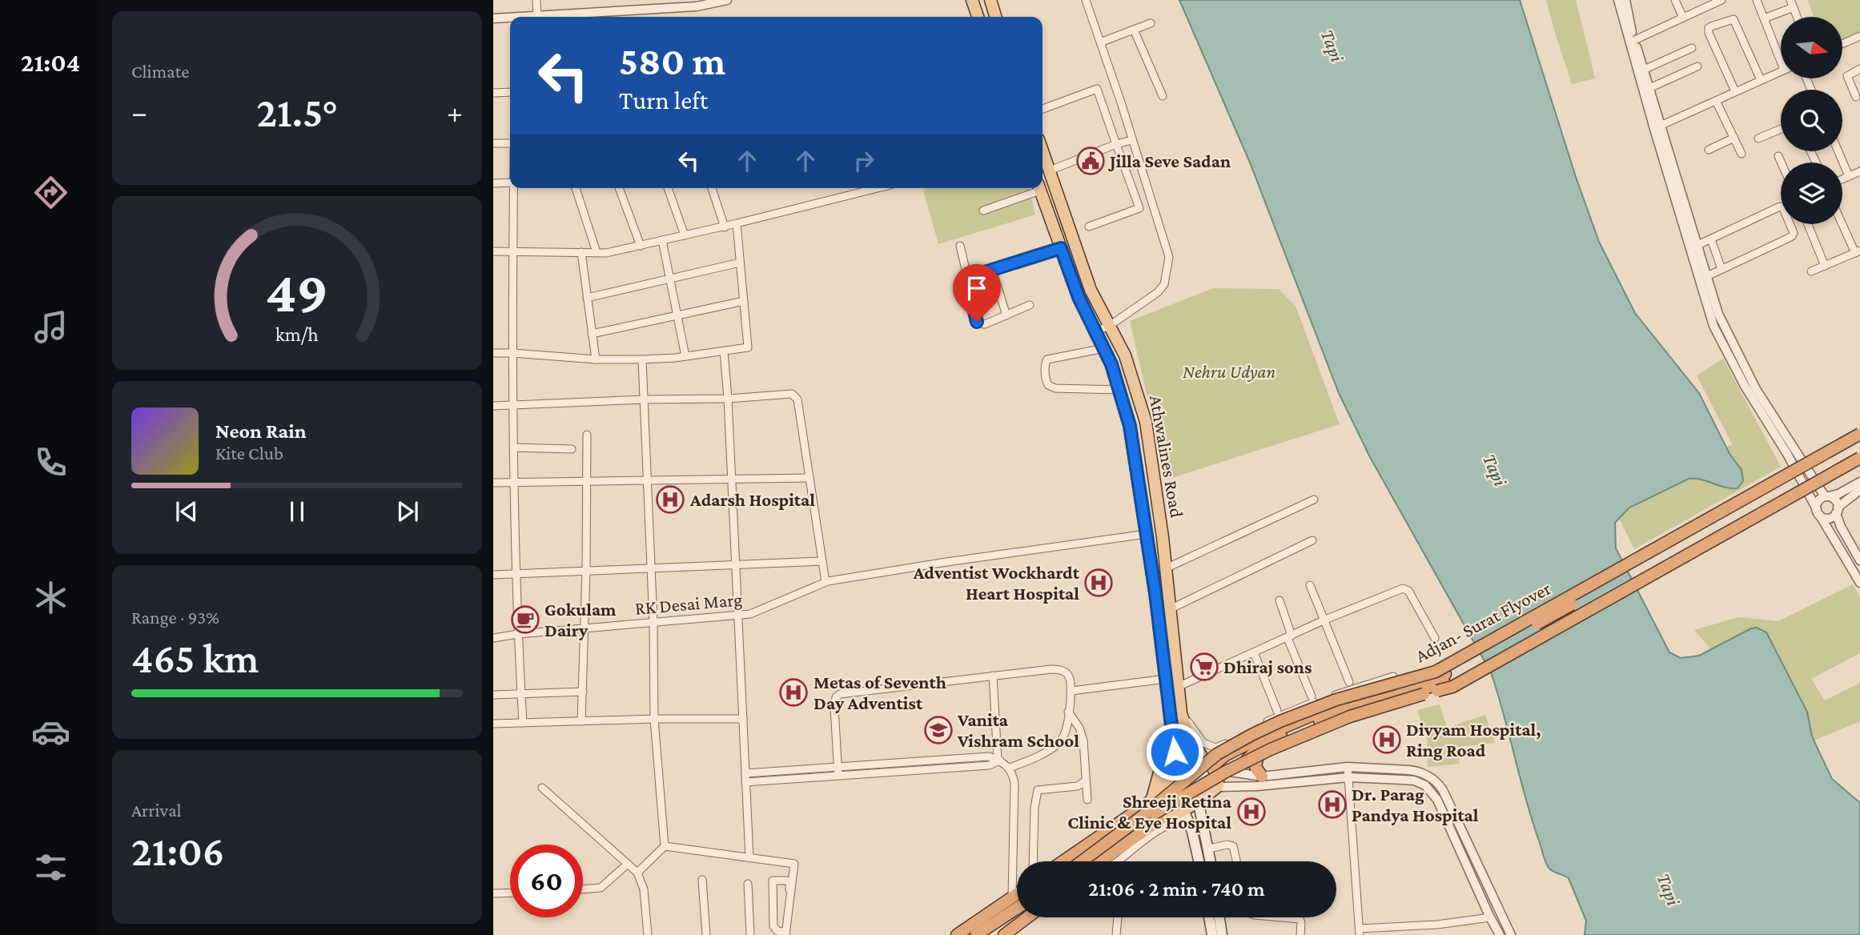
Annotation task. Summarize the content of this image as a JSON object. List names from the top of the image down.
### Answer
{
  "streets": {
    "highway": ["Adjan- Surat Flyover"],
    "main road": ["Athwalines Road"],
    "street": ["RK Desai Marg"]
  },
  "crossings": [
    ["Athwalines Road", "RK Desai Marg"]
  ],
  "water": ["Tapi"],
  "parks": ["Nehru Udyan"],
  "places": {
    "public building": ["Jilla Seve Sadan"],
    "hospital": [
      "Adarsh Hospital",
      "Adventist Wockhardt Heart Hospital",
      "Metas of Seventh Day Adventist",
      "Divyam Hospital, Ring Road",
      "Dr. Parag Pandya Hospital",
      "Shreeji Retina Clinic & Eye Hospital"
    ],
    "cafe": ["Gokulam Dairy"],
    "supermarket": ["Dhiraj sons"],
    "school or university": ["Vanita Vishram School"]
  },
  "north": "right",
  "page": {
    "tabs": "21:04",
    "tile": [
      "Climate",
      ["Range · 93%", "465 km"],
      ["Arrival", "21:06"]
    ],
    "turn": ["580 m", "Turn left"],
    "heat": ["−", "21.5°", "+"],
    "song": ["Neon Rain", "Kite Club"],
    "limit": "60",
    "trip": "21:06 · 2 min · 740 m",
    "gauge": ["49", "km/h"]
  }
}
